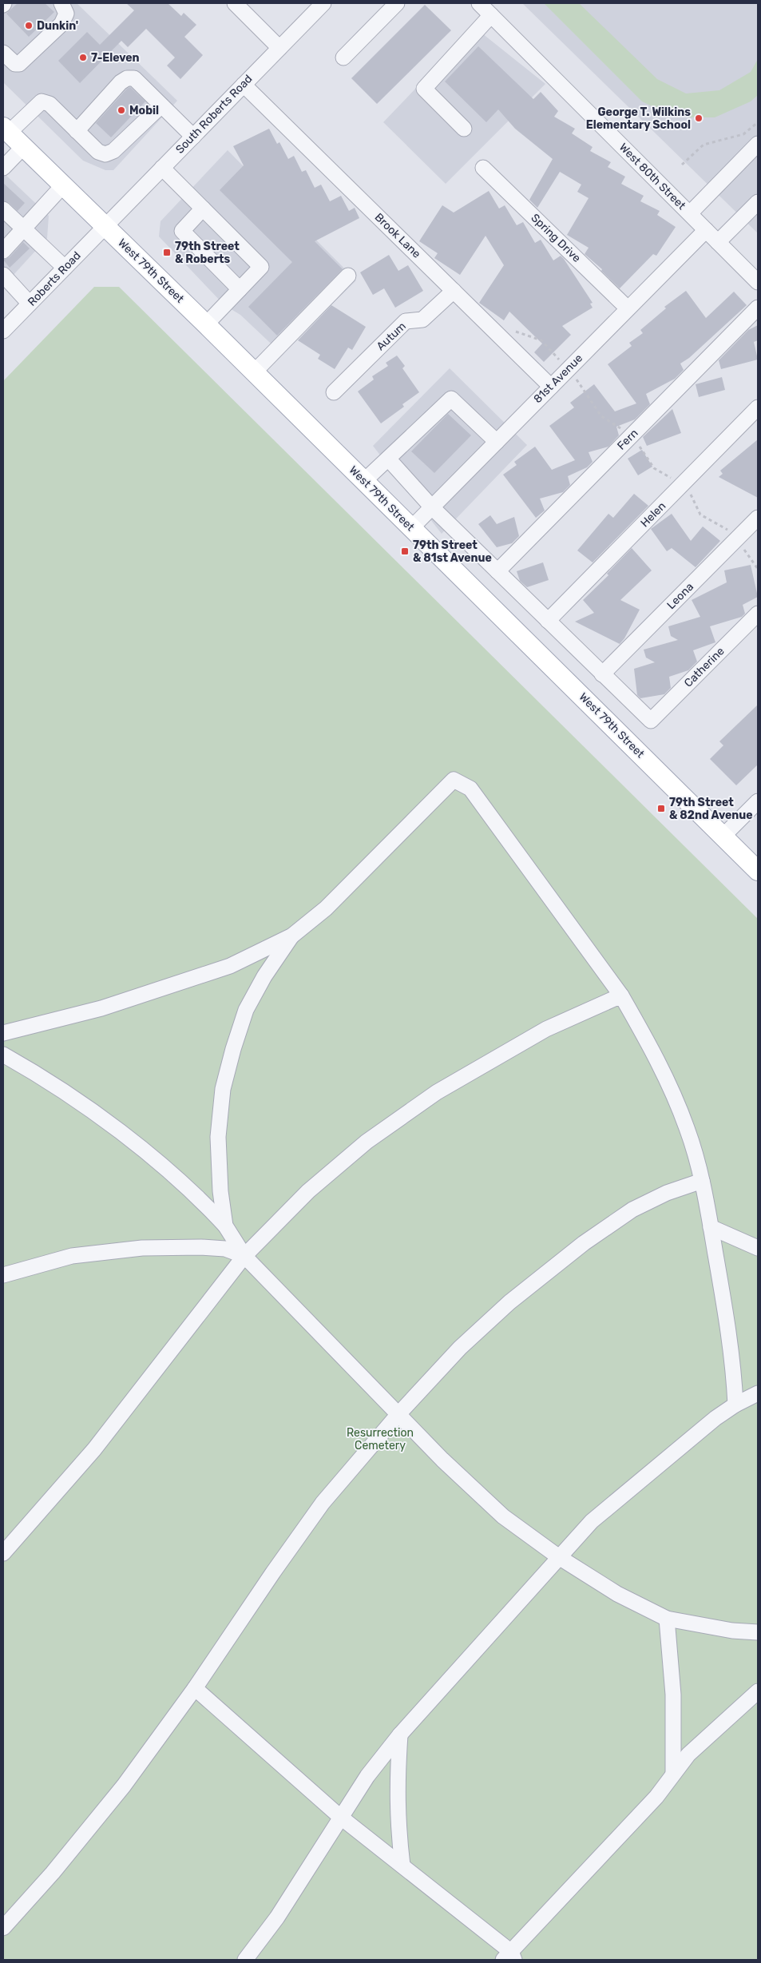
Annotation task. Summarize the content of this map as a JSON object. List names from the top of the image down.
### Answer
{
  "streets": {
    "main road": ["West 79th Street"],
    "street": [
      "South Roberts Road",
      "West 80th Street",
      "Brook Lane",
      "Spring Drive",
      "Roberts Road",
      "Autum",
      "81st Avenue",
      "Fern",
      "Helen",
      "Leona",
      "Catherine"
    ]
  },
  "crossings": [
    ["South Roberts Road", "Brook Lane"],
    ["South Roberts Road", "West 79th Street"],
    ["South Roberts Road", "Roberts Road"],
    ["West 80th Street", "81st Avenue"],
    ["Brook Lane", "Autum"],
    ["Brook Lane", "81st Avenue"],
    ["Spring Drive", "81st Avenue"],
    ["West 79th Street", "Roberts Road"],
    ["West 79th Street", "81st Avenue"],
    ["Leona", "Catherine"]
  ],
  "parks": ["Resurrection Cemetery"],
  "places": {
    "other": [
      "Dunkin'",
      "7-Eleven",
      "Mobil",
      "George T. Wilkins Elementary School"
    ],
    "transit": ["79th Street & Roberts", "79th Street & 81st Avenue", "79th Street & 82nd Avenue"]
  }
}
